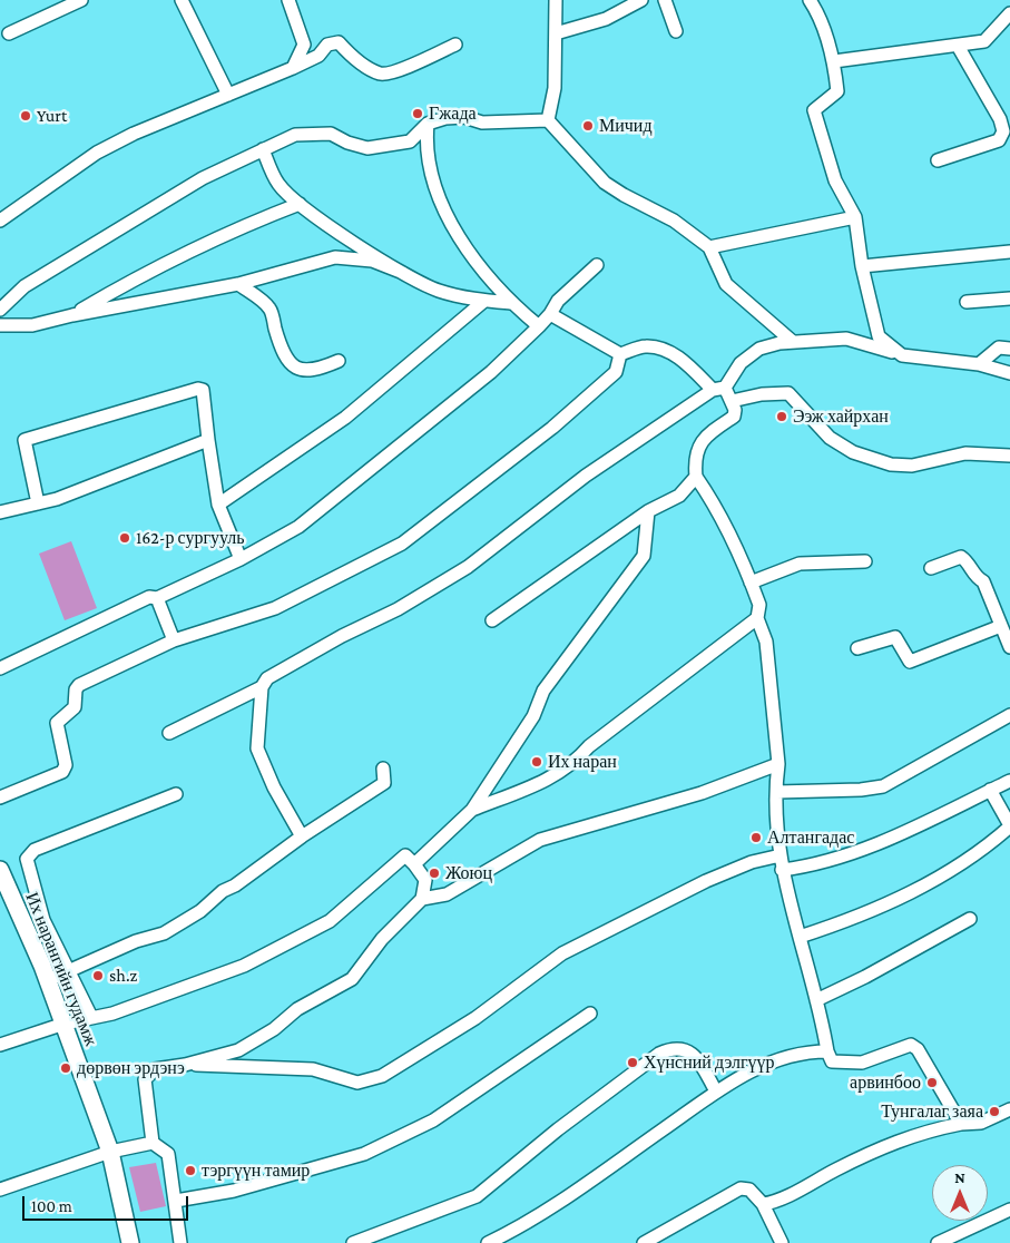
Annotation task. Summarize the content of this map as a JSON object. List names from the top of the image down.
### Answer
{
  "streets": {
    "main road": ["Их нарангийн гудамж"]
  },
  "places": [
    "Гжада",
    "Yurt",
    "Мичид",
    "Ээж хайрхан",
    "162-р сургууль",
    "Их наран",
    "Алтангадас",
    "Жоюц",
    "sh.z",
    "Хүнсний дэлгүүр",
    "дөрвөн эрдэнэ",
    "арвинбоо",
    "Тунгалаг заяа",
    "тэргүүн тамир"
  ],
  "scale_bar": "100 m",
  "north": "top"
}
